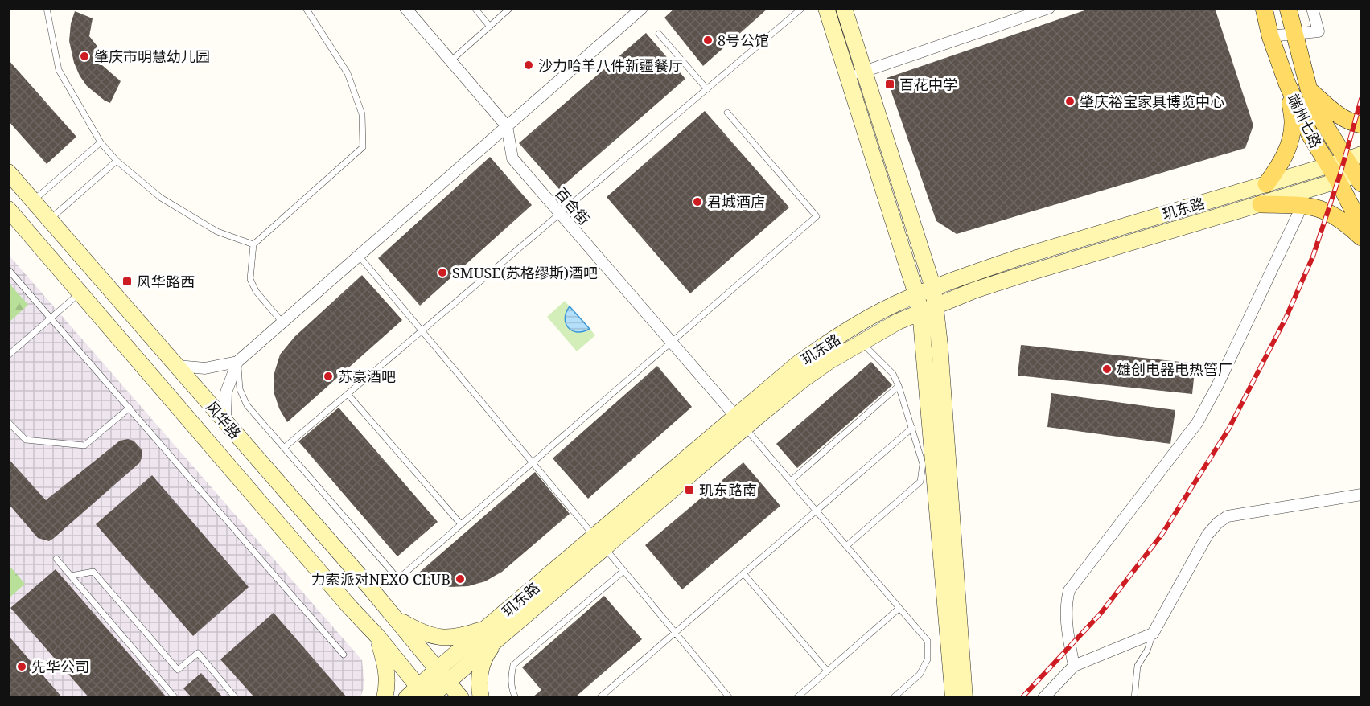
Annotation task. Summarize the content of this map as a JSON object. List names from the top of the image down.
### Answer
{
  "streets": {
    "main road": ["端州七路", "玑东路", "风华路"],
    "street": ["百合街"]
  },
  "crossings": [
    ["端州七路", "玑东路"],
    ["百合街", "玑东路"],
    ["玑东路", "风华路"]
  ],
  "places": {
    "other": [
      "8号公馆",
      "肇庆市明慧幼儿园",
      "沙力哈羊八件新疆餐厅",
      "肇庆裕宝家具博览中心",
      "君城酒店",
      "SMUSE(苏格缪斯)酒吧",
      "雄创电器电热管厂",
      "苏豪酒吧",
      "力索派对NEXO CLUB",
      "先华公司"
    ],
    "transit": ["百花中学", "风华路西", "玑东路南"]
  }
}
